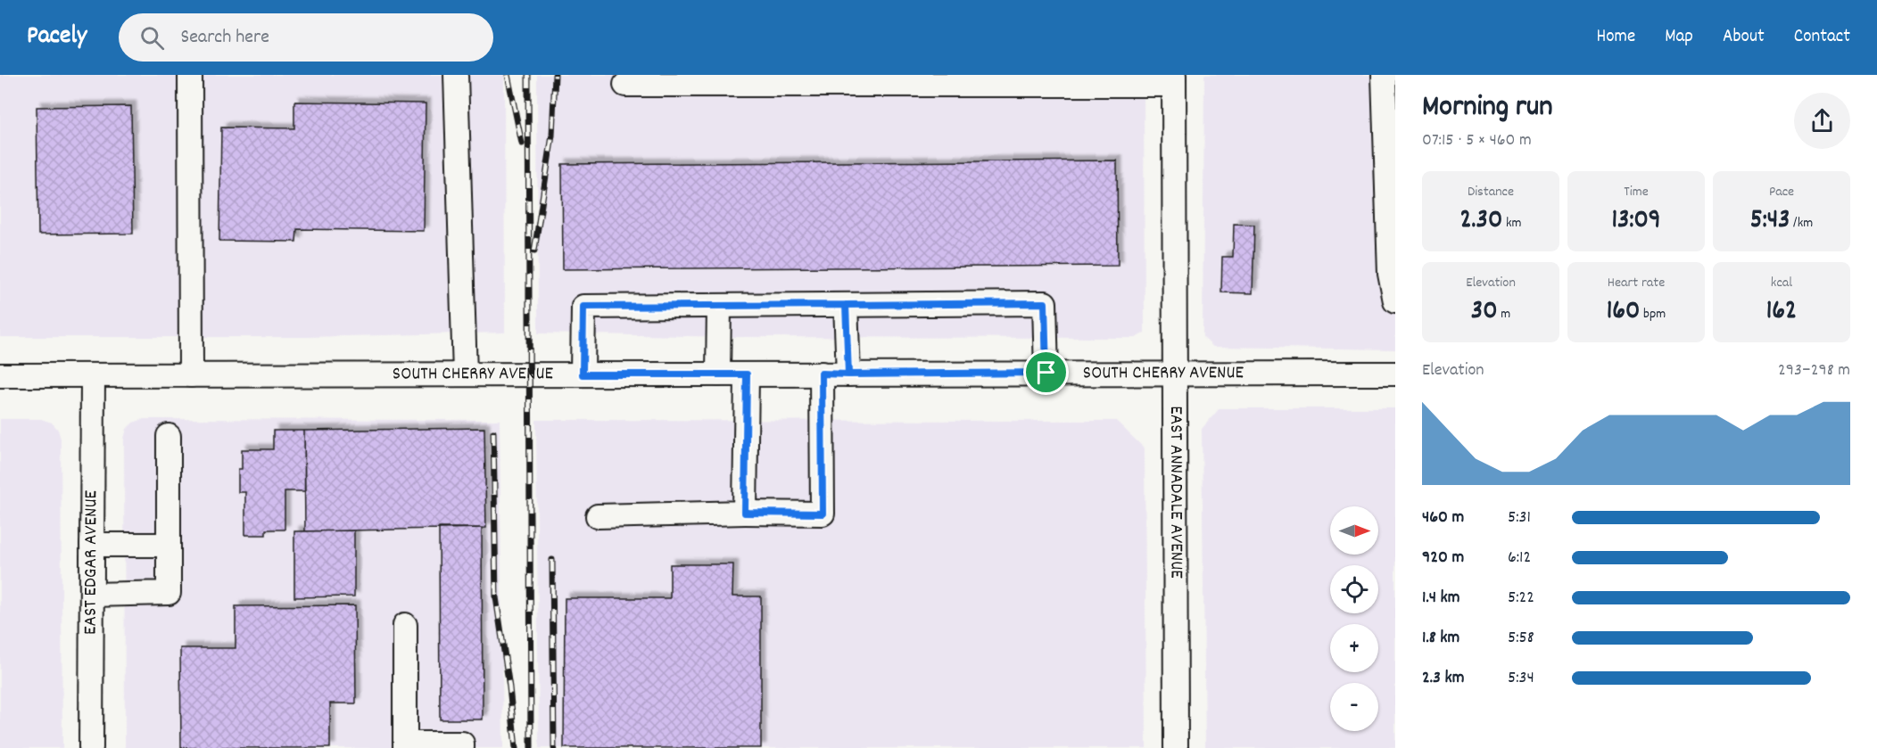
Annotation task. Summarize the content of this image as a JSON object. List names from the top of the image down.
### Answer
{
  "streets": {
    "street": ["SOUTH CHERRY AVENUE", "EAST ANNADALE AVENUE", "EAST EDGAR AVENUE"]
  },
  "crossings": [
    ["SOUTH CHERRY AVENUE", "EAST ANNADALE AVENUE"],
    ["SOUTH CHERRY AVENUE", "EAST EDGAR AVENUE"]
  ],
  "north": "right",
  "page": {
    "header": "Pacely",
    "search": "Search here",
    "nav": [
      "Home",
      "Map",
      "About",
      "Contact"
    ],
    "heading": ["Morning run", "07:15 · 5 × 460 m"],
    "stats": [
      ["Distance", "2.30 km"],
      ["Time", "13:09"],
      ["Pace", "5:43 /km"],
      ["Elevation", "30 m"],
      ["Heart rate", "160 bpm"],
      ["kcal", "162"]
    ],
    "chart": ["Elevation", "293–298 m"],
    "list": [
      {
        "name": "460 m",
        "note": "5:31"
      },
      {
        "name": "920 m",
        "note": "6:12"
      },
      {
        "name": "1.4 km",
        "note": "5:22"
      },
      {
        "name": "1.8 km",
        "note": "5:58"
      },
      {
        "name": "2.3 km",
        "note": "5:34"
      }
    ],
    "map_buttons": ["+", "−"]
  }
}
